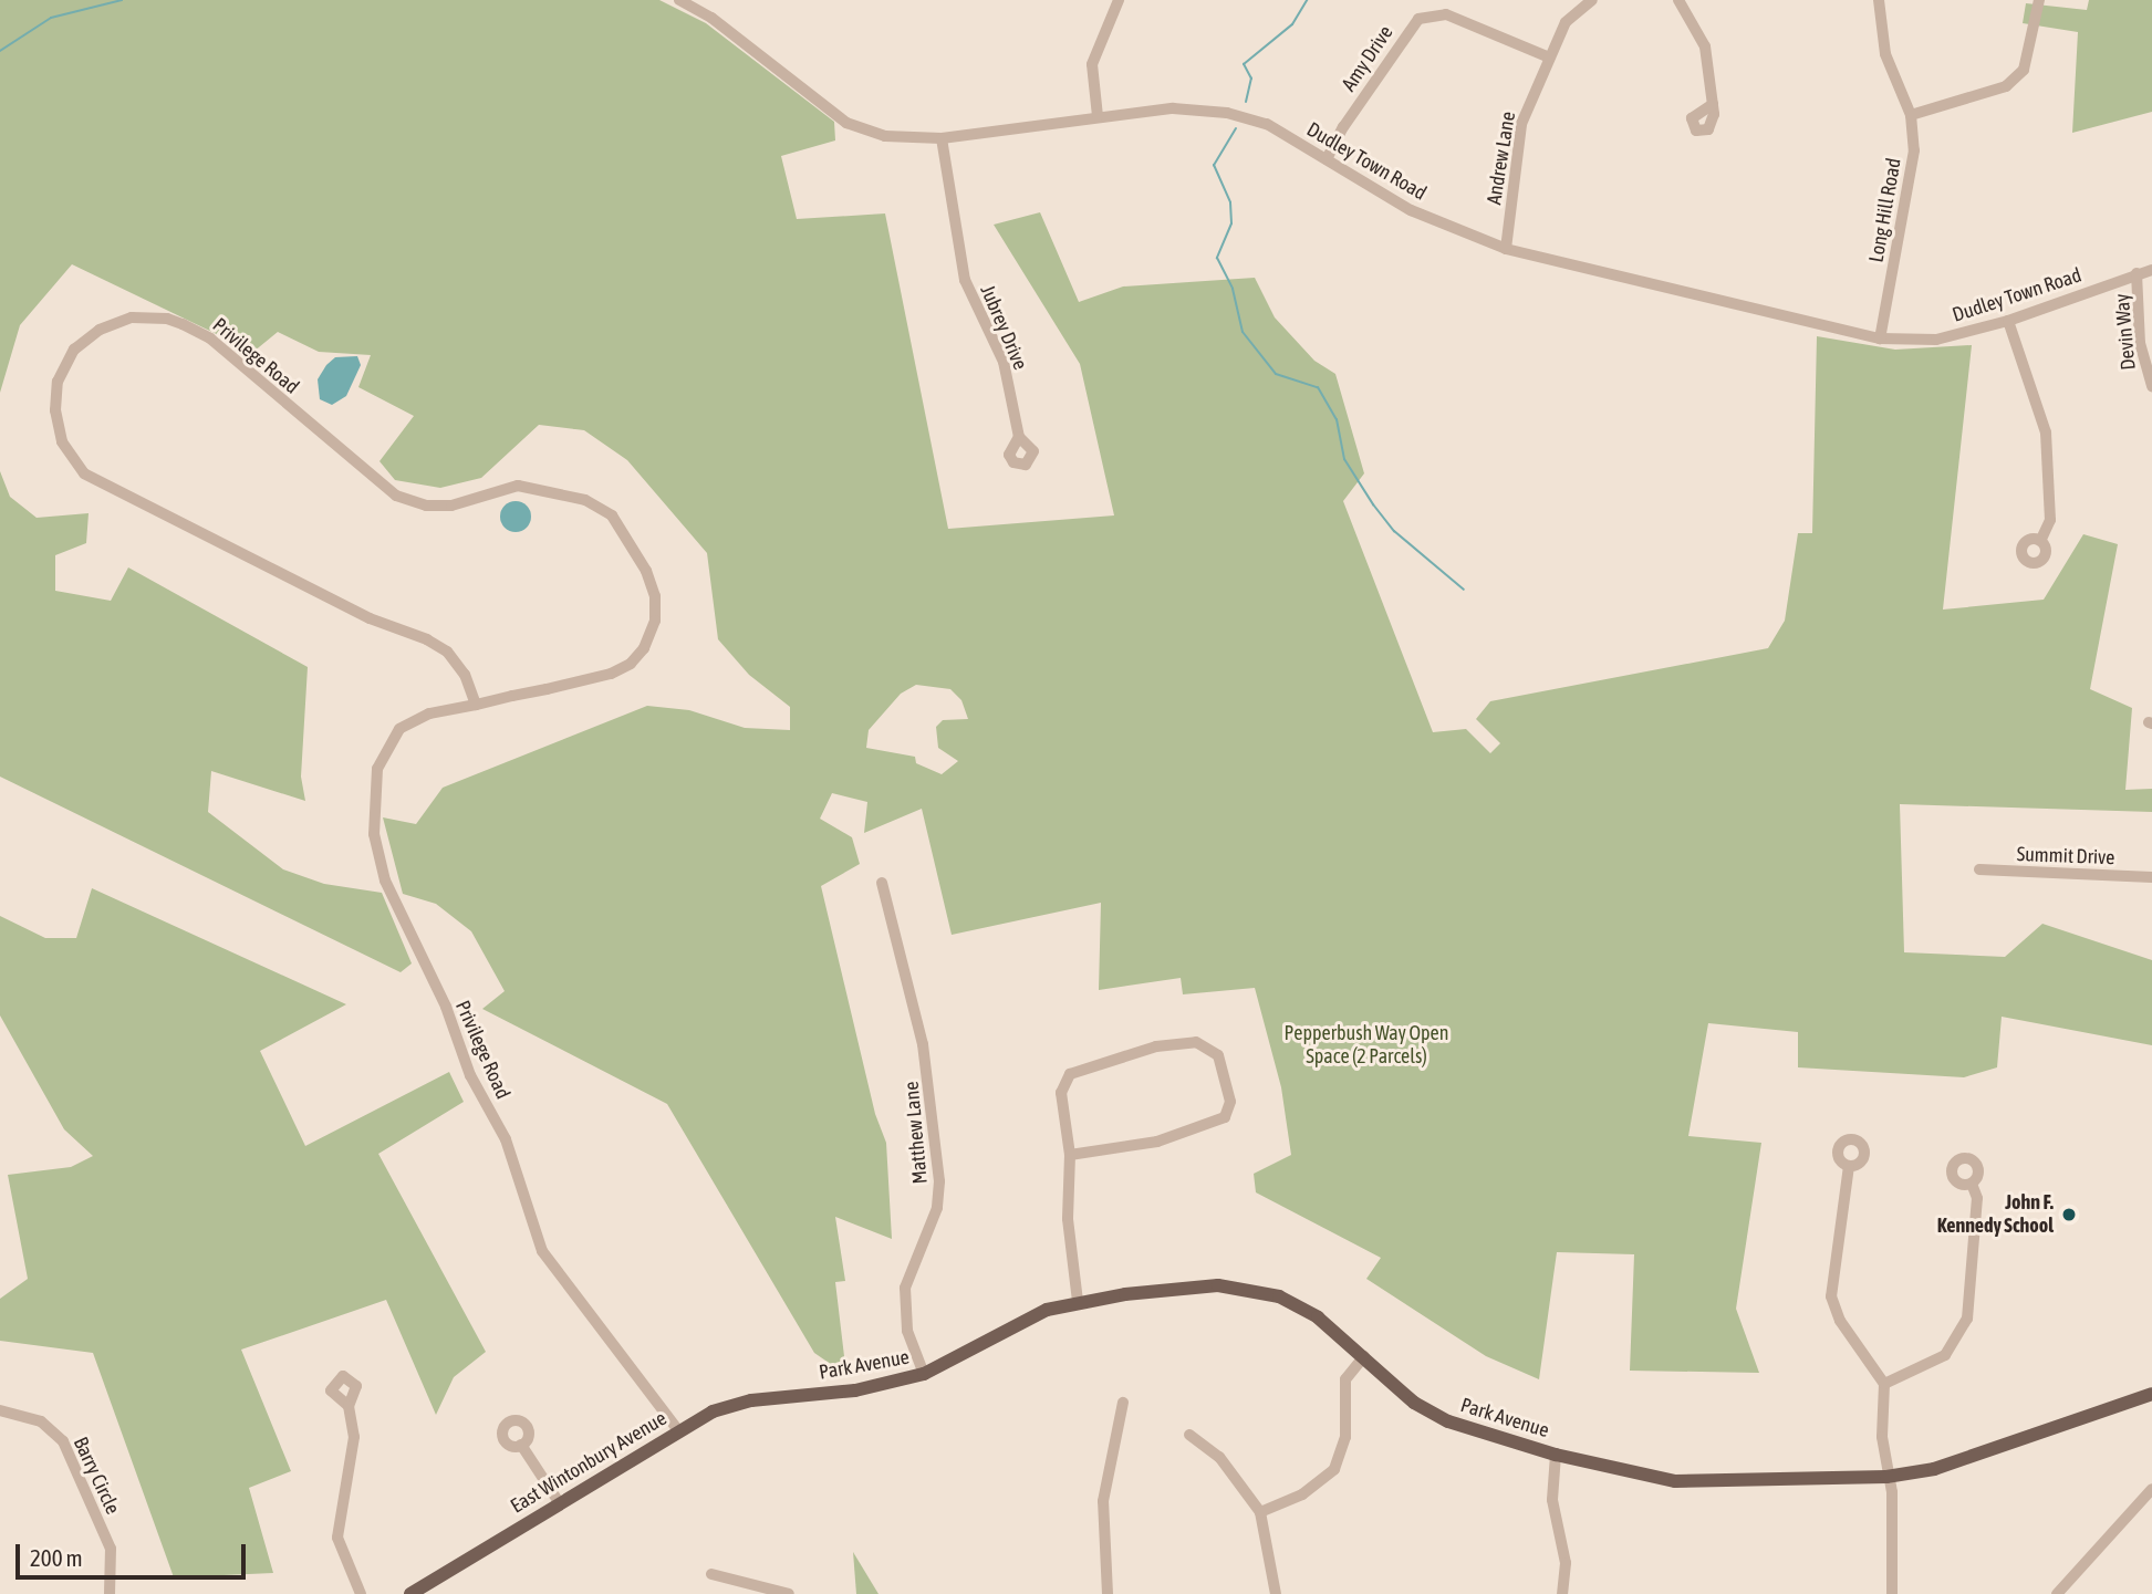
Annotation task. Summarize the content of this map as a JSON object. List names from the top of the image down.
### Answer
{
  "streets": {
    "main road": ["Park Avenue", "East Wintonbury Avenue"],
    "street": [
      "Amy Drive",
      "Andrew Lane",
      "Dudley Town Road",
      "Long Hill Road",
      "Jubrey Drive",
      "Devin Way",
      "Privilege Road",
      "Summit Drive",
      "Matthew Lane",
      "Barry Circle"
    ]
  },
  "crossings": [
    ["Amy Drive", "Andrew Lane"],
    ["Amy Drive", "Dudley Town Road"],
    ["Andrew Lane", "Dudley Town Road"],
    ["Dudley Town Road", "Long Hill Road"],
    ["Dudley Town Road", "Jubrey Drive"],
    ["Dudley Town Road", "Devin Way"],
    ["Privilege Road", "East Wintonbury Avenue"],
    ["Matthew Lane", "Park Avenue"],
    ["Park Avenue", "East Wintonbury Avenue"]
  ],
  "parks": ["Pepperbush Way Open Space (2 Parcels)"],
  "places": ["John F. Kennedy School"],
  "scale_bar": "200 m"
}
